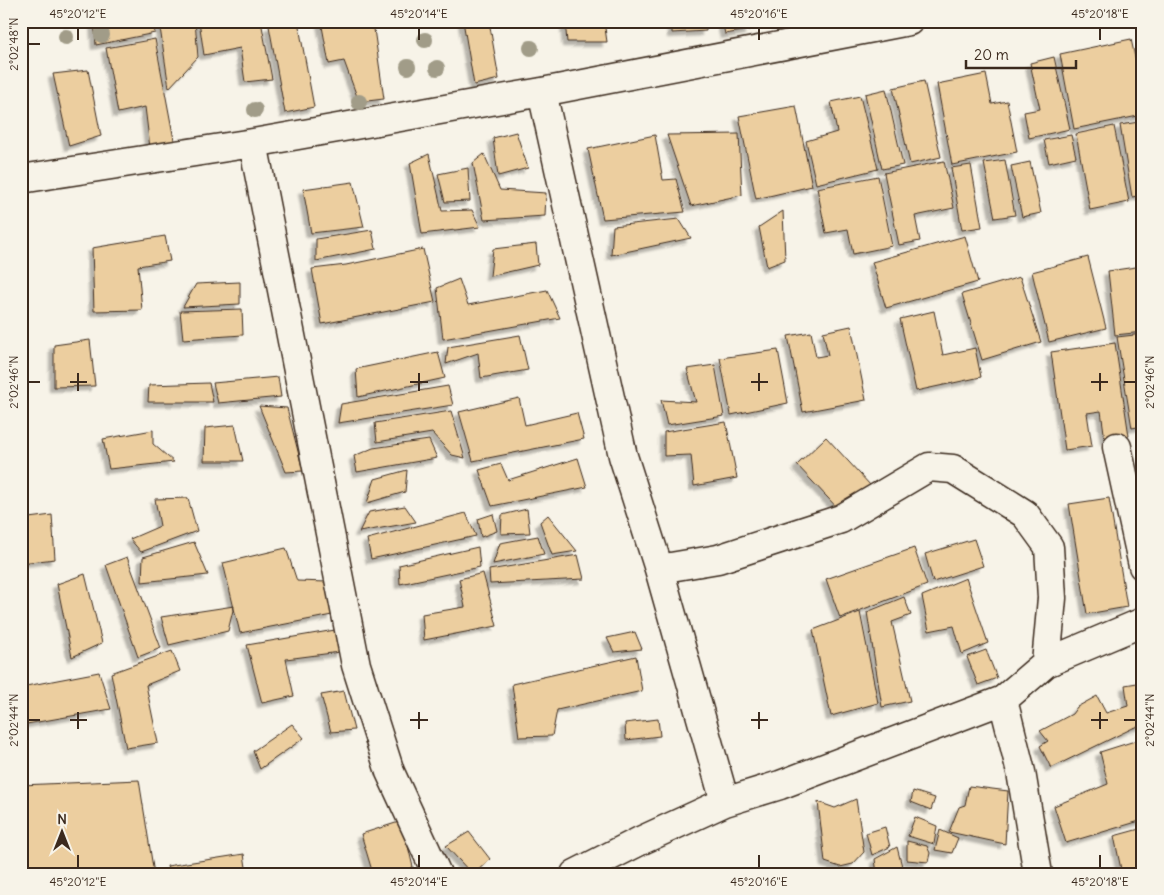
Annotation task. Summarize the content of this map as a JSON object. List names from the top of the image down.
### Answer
{
  "scale_bar": "20 m",
  "north": "top",
  "coordinates": [
    "45°20'12\"E",
    "45°20'14\"E",
    "45°20'16\"E",
    "45°20'18\"E",
    "2°02'48\"N",
    "2°02'46\"N",
    "2°02'44\"N"
  ]
}
